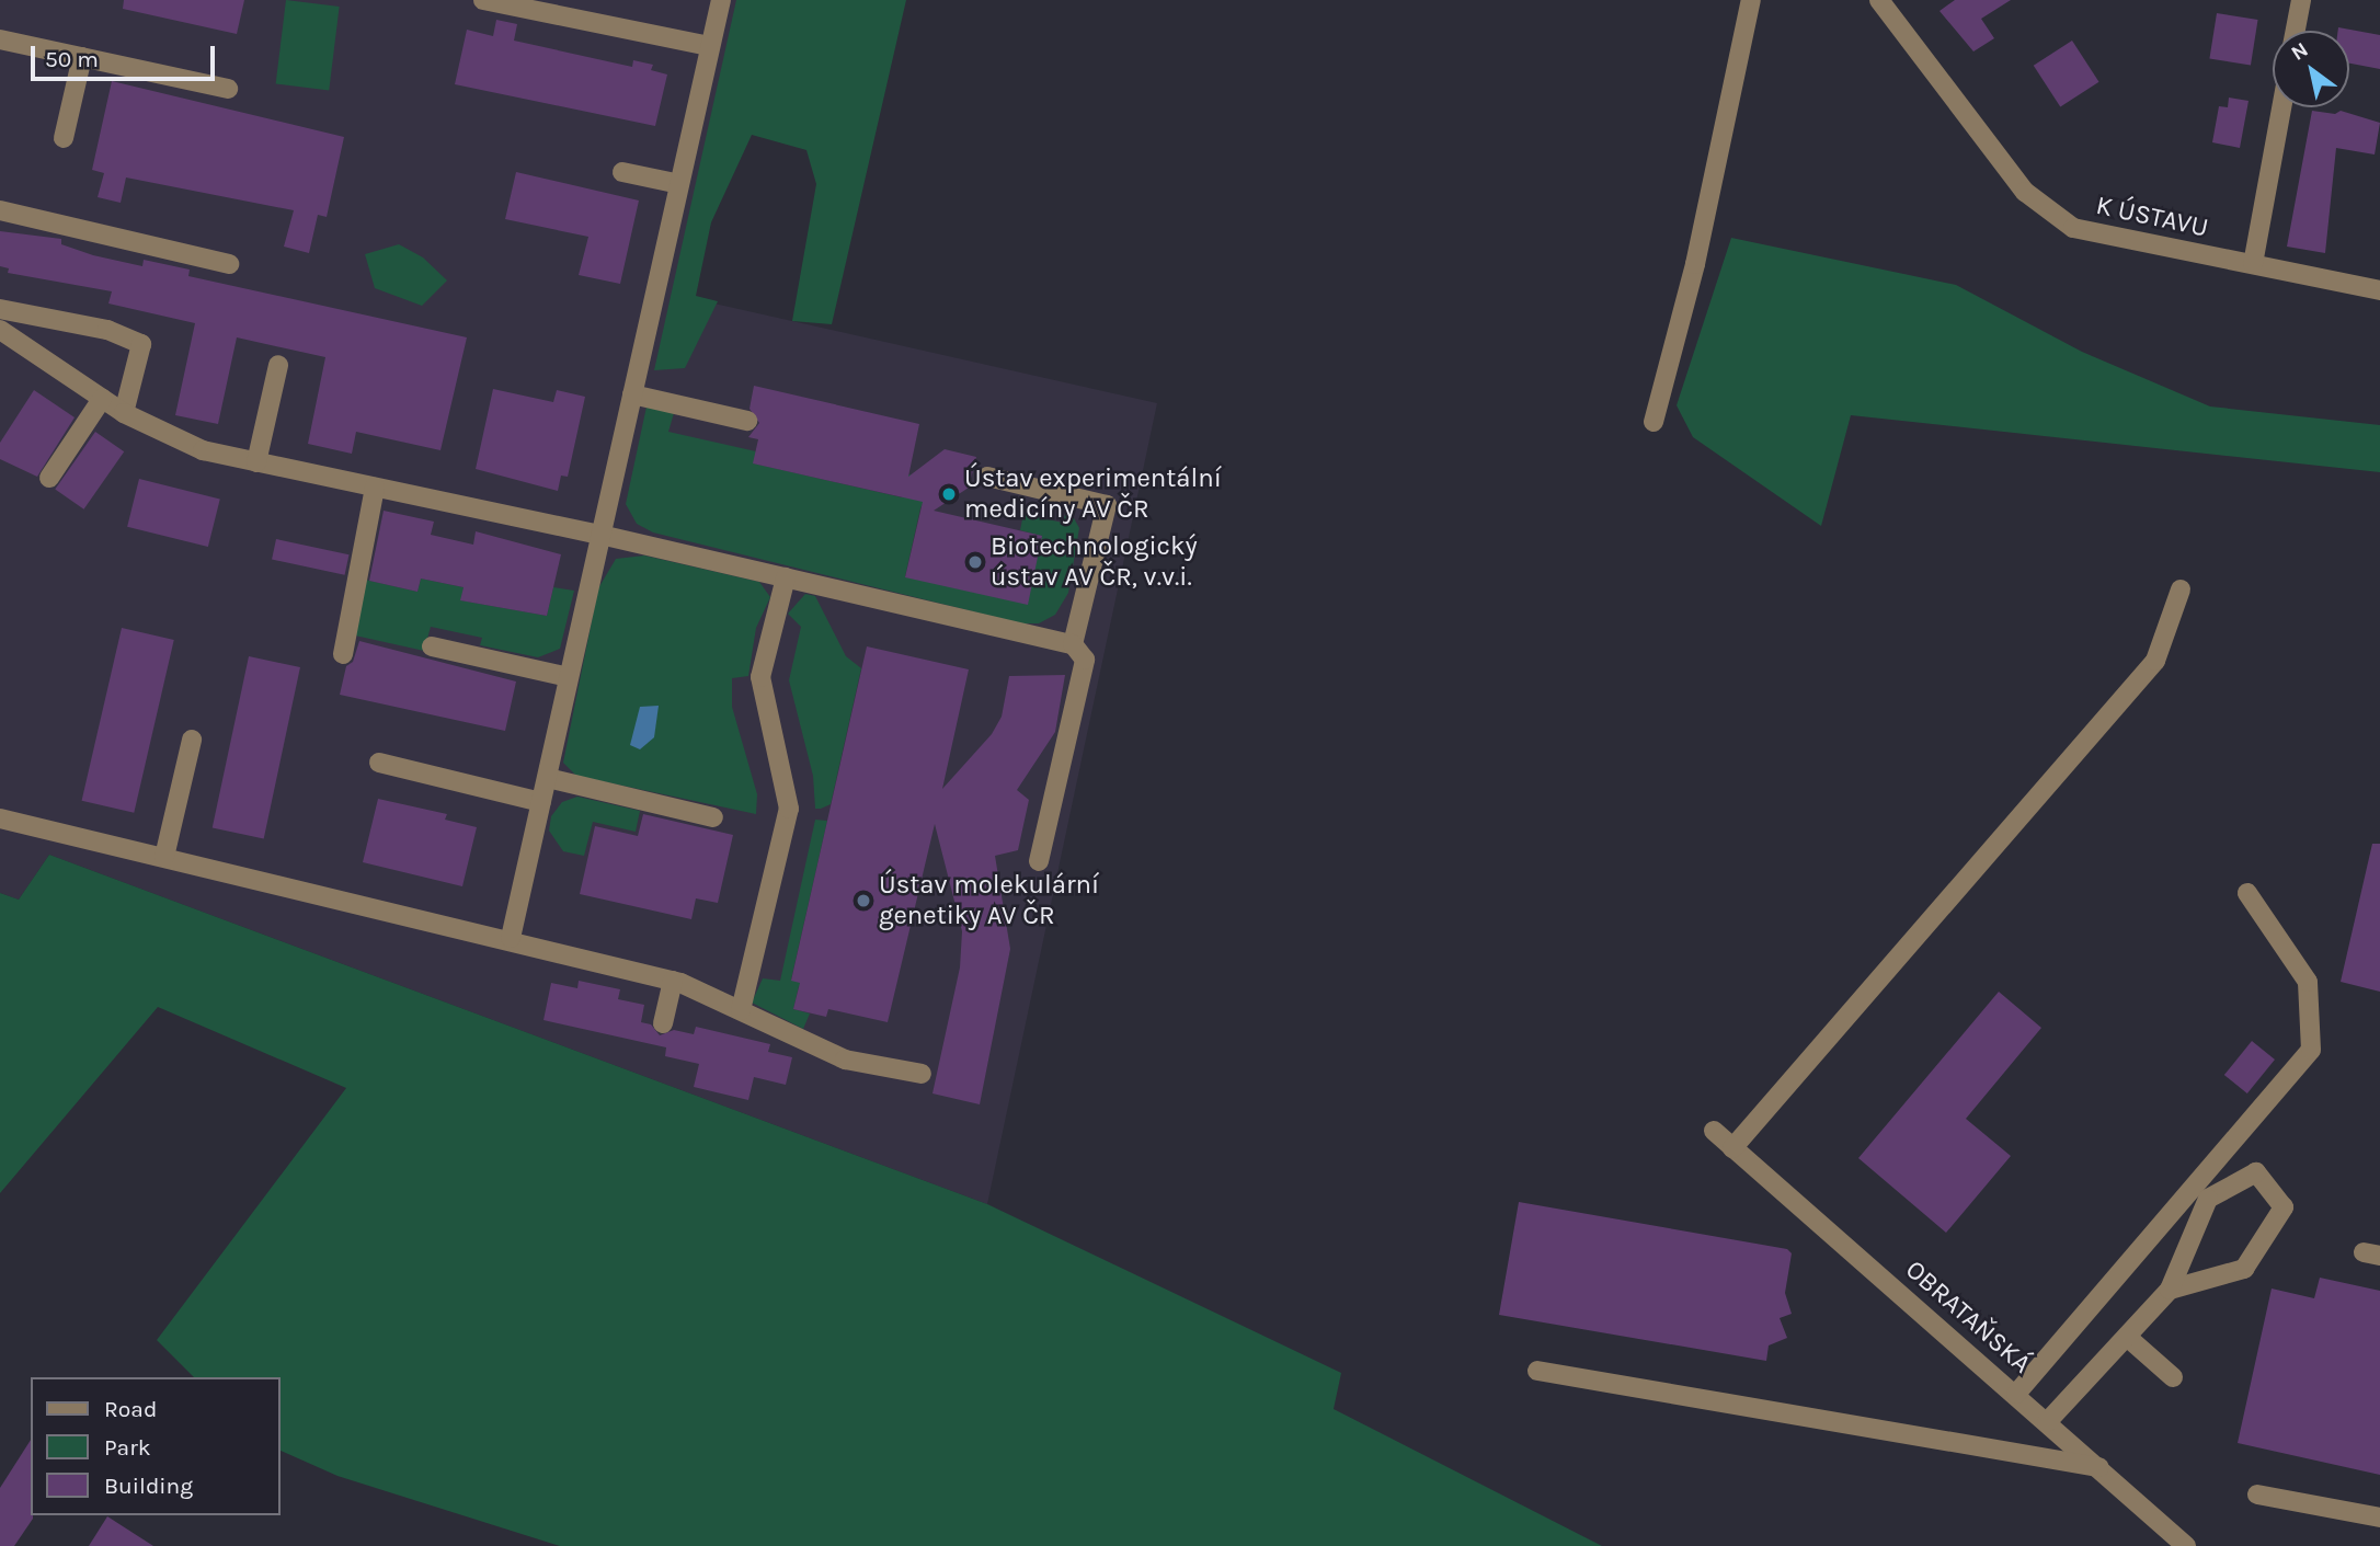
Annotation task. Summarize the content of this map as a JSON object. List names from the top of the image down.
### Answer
{
  "streets": {
    "street": ["K ÚSTAVU", "OBRATAŇSKÁ"]
  },
  "places": ["Ústav experimentální medicíny AV ČR", "Biotechnologický ústav AV ČR, v.v.i.", "Ústav molekulární genetiky AV ČR"],
  "legend": ["Road", "Park", "Building"],
  "scale_bar": "50 m",
  "north": "top left"
}
